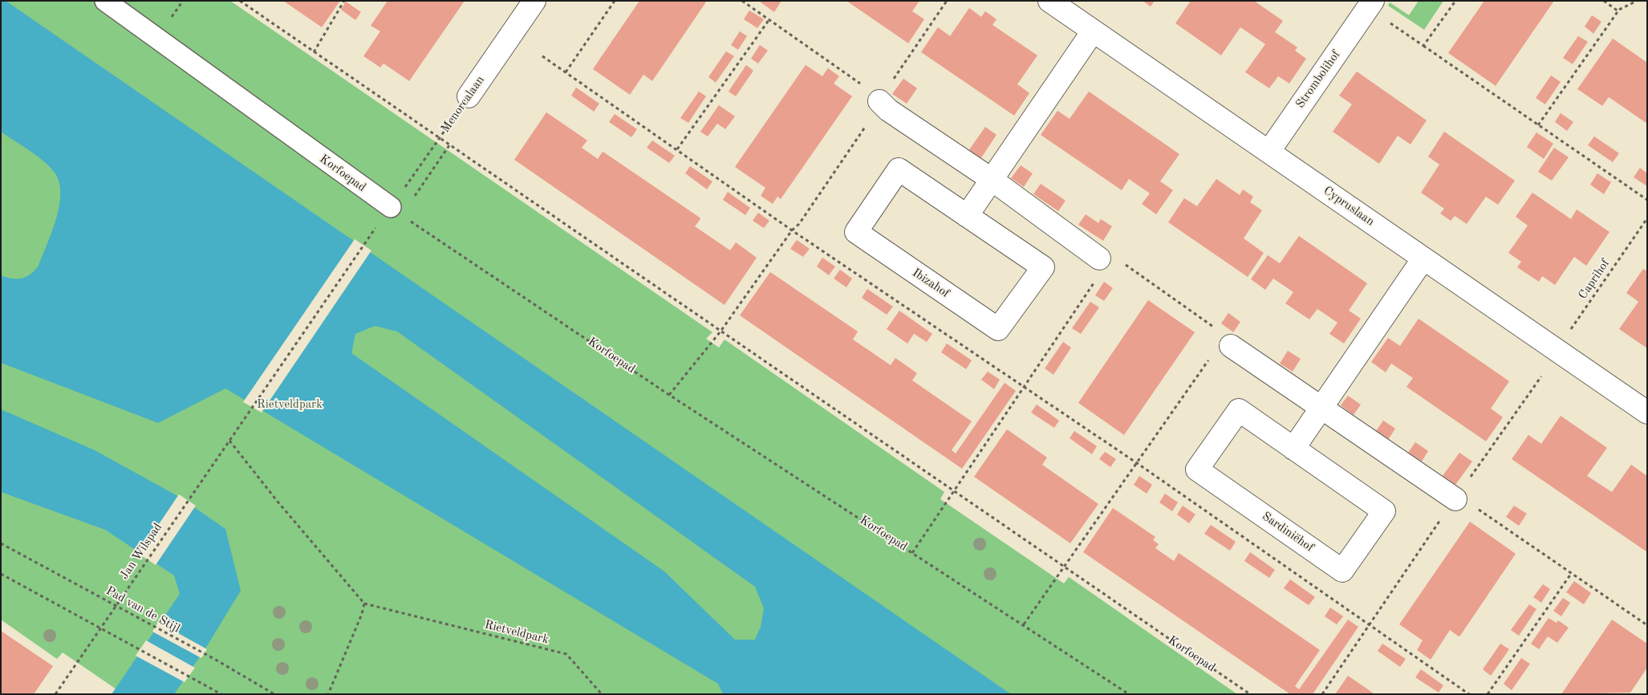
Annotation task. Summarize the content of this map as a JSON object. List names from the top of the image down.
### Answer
{
  "streets": {
    "street": [
      "Strombolihof",
      "Menorcalaan",
      "Korfoepad",
      "Cypruslaan",
      "Ibizahof",
      "Sardiniëhof"
    ],
    "path": [
      "Caprihof",
      "Jan Wilspad",
      "Pad van de Stijl",
      "Rietveldpark"
    ]
  },
  "crossings": [
    ["Strombolihof", "Cypruslaan"],
    ["Menorcalaan", "Korfoepad"],
    ["Cypruslaan", "Caprihof"],
    ["Jan Wilspad", "Pad van de Stijl"]
  ],
  "parks": ["Rietveldpark"]
}
